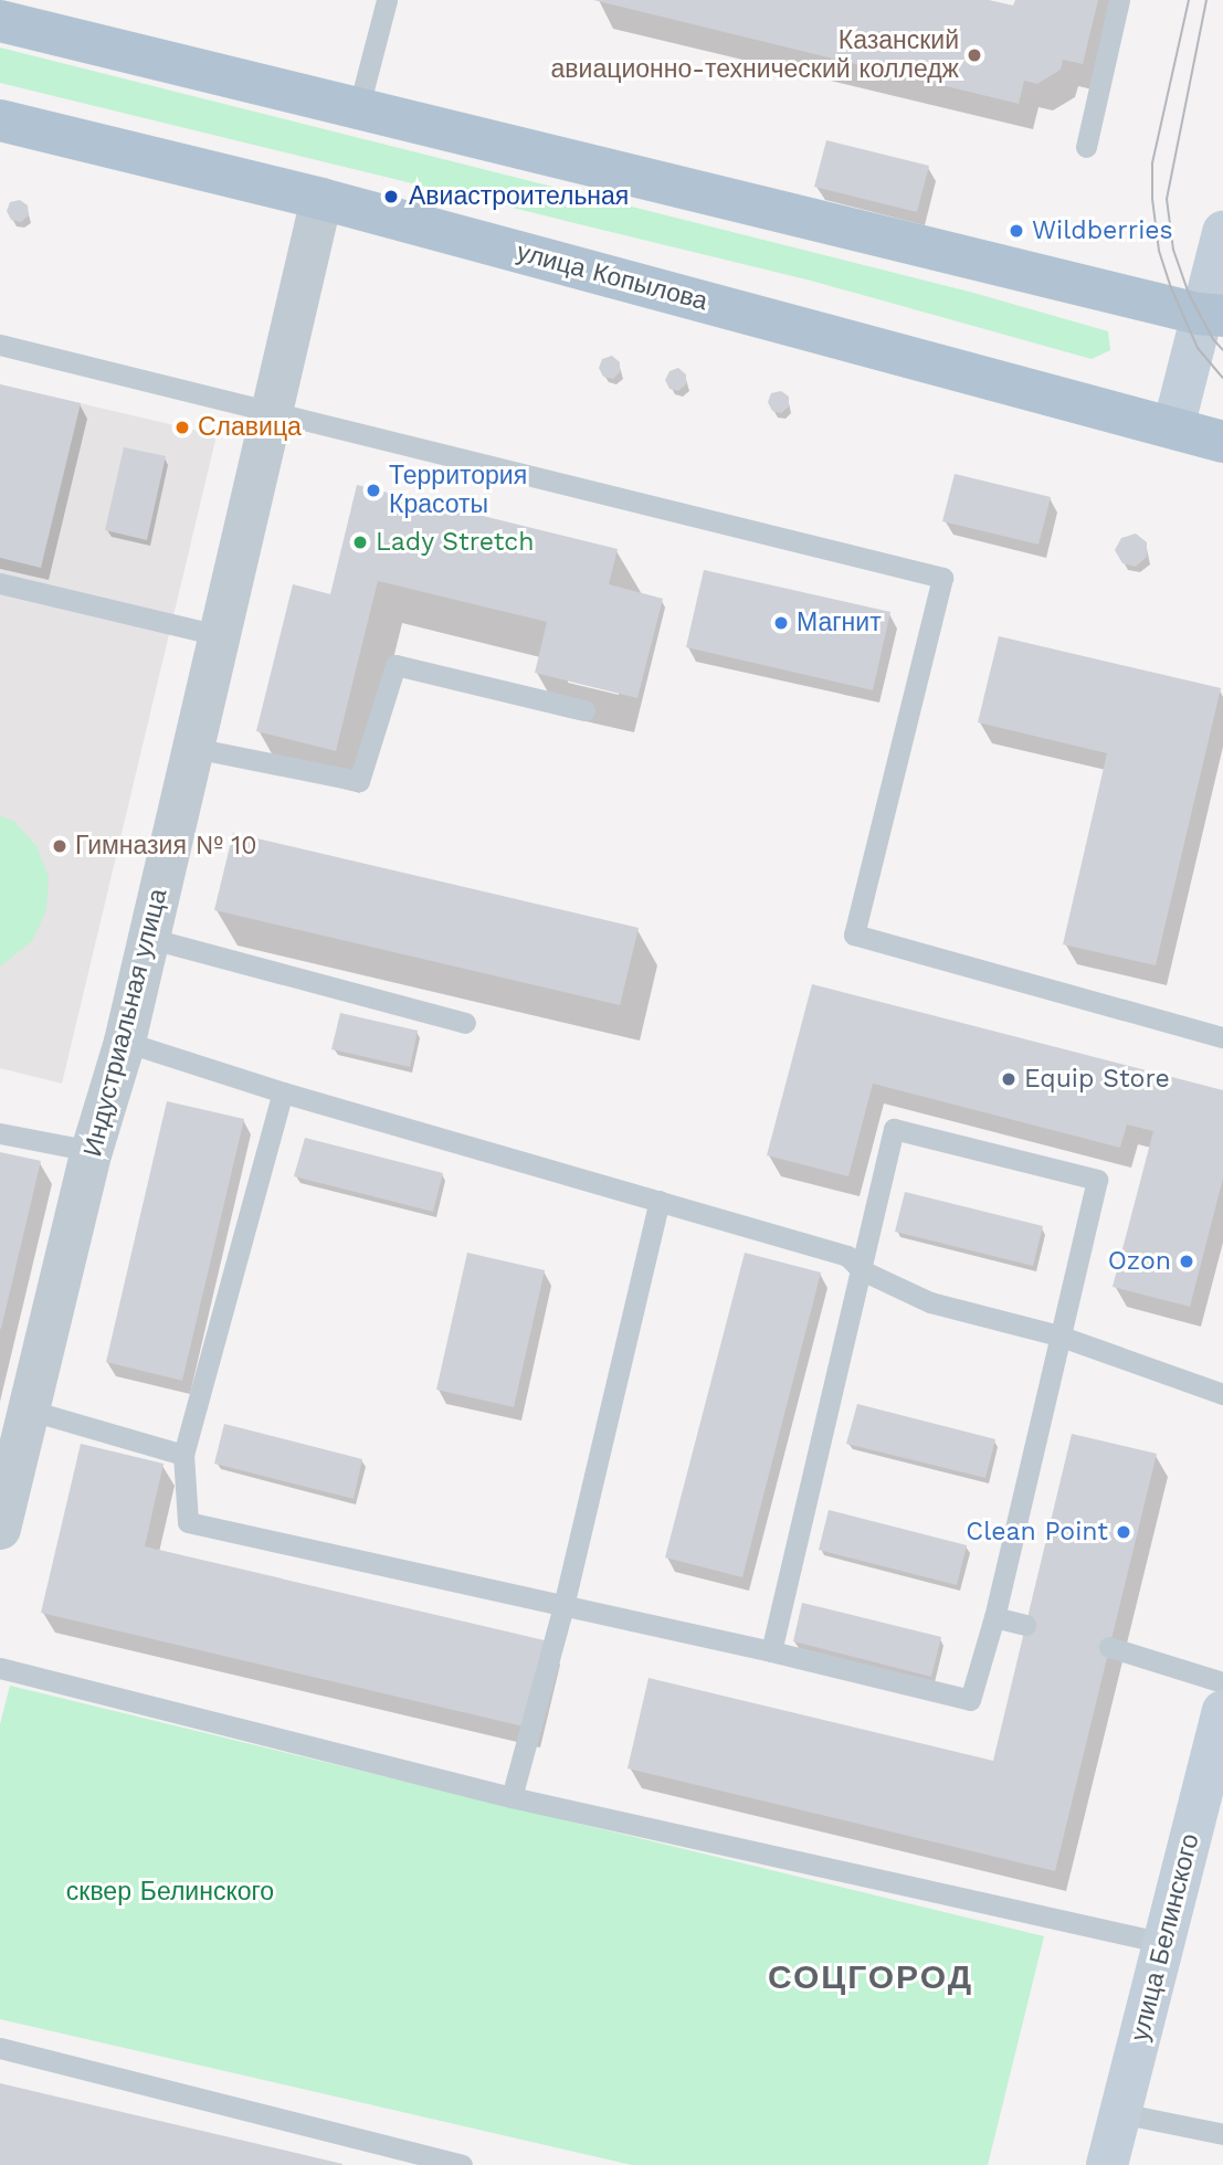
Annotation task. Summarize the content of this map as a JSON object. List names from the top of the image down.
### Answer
{
  "streets": {
    "main road": ["улица Копылова"],
    "street": ["Индустриальная улица", "улица Белинского"]
  },
  "crossings": [
    ["улица Копылова", "Индустриальная улица"]
  ],
  "districts": ["СОЦГОРОД"],
  "parks": ["сквер Белинского"],
  "places": [
    "Казанский авиационно-технический колледж",
    "Авиастроительная",
    "Wildberries",
    "Славица",
    "Территория Красоты",
    "Lady Stretch",
    "Магнит",
    "Гимназия № 10",
    "Equip Store",
    "Ozon",
    "Clean Point"
  ]
}
